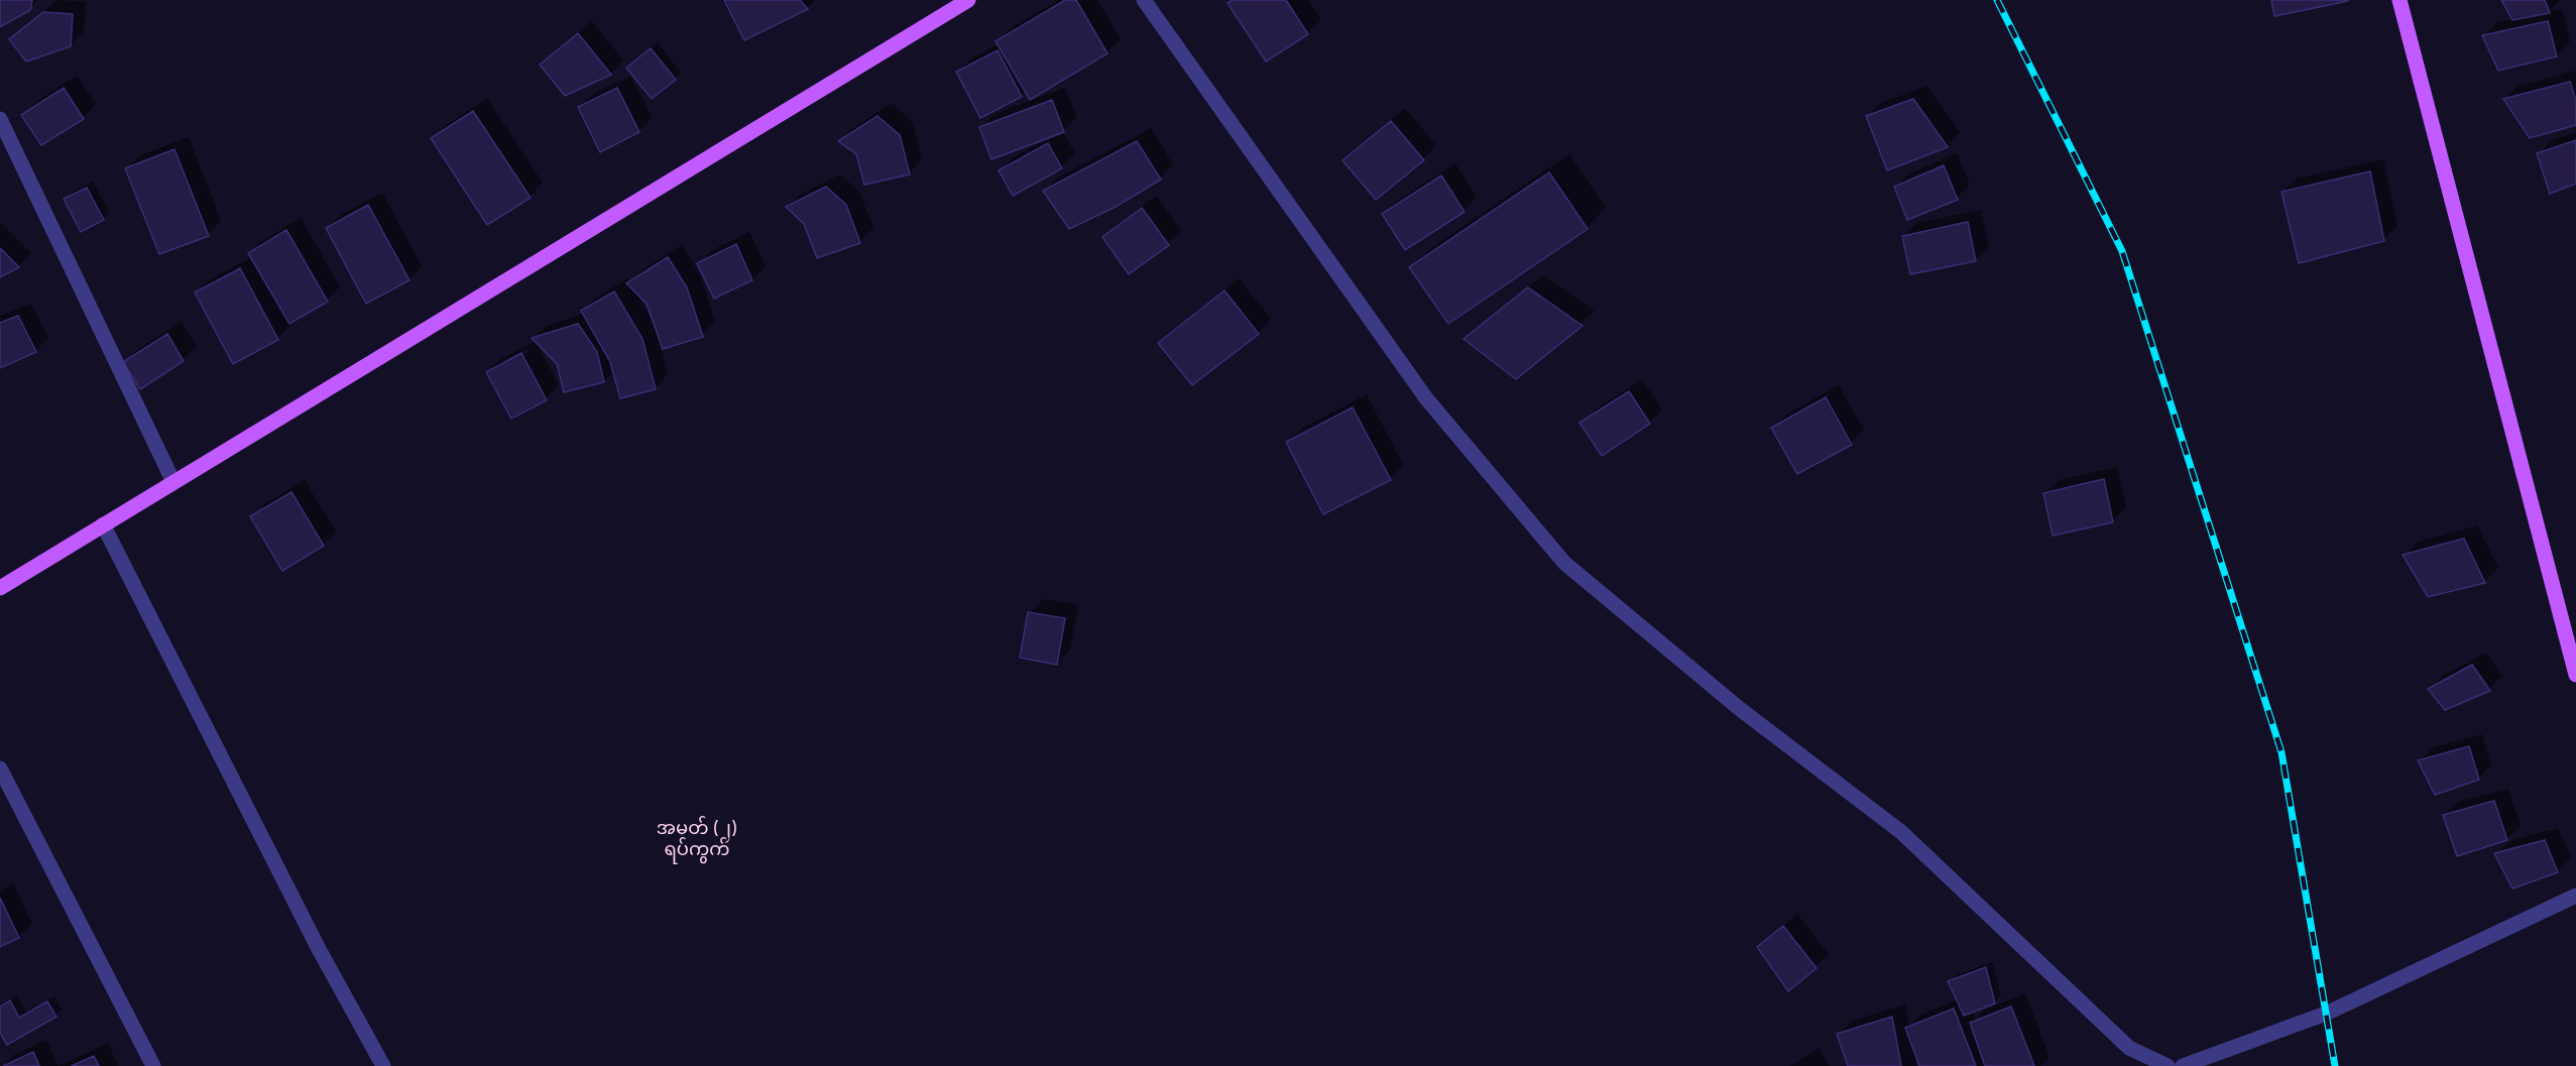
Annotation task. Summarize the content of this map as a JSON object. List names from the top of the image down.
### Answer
{
  "districts": ["အမှတ် (၂) ရပ်ကွက်"]
}
